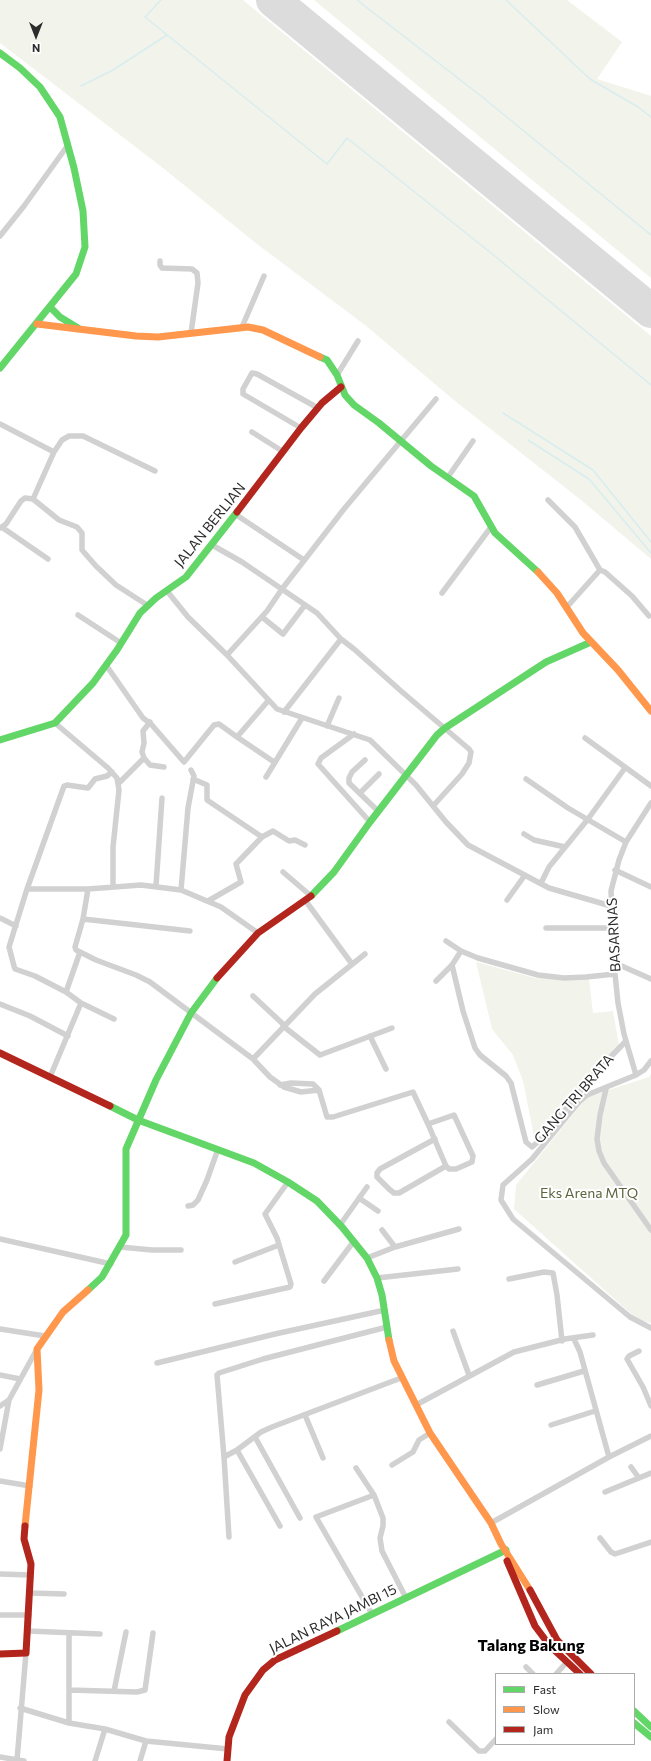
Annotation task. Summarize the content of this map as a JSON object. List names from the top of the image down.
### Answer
{
  "streets": {
    "main road": ["JALAN BERLIAN", "JALAN RAYA JAMBI 15"],
    "street": ["BASARNAS", "GANG TRI BRATA"]
  },
  "crossings": [
    ["BASARNAS", "GANG TRI BRATA"]
  ],
  "districts": ["Talang Bakung"],
  "parks": ["Eks Arena MTQ"],
  "legend": ["Fast", "Slow", "Jam"],
  "north": "bottom"
}
